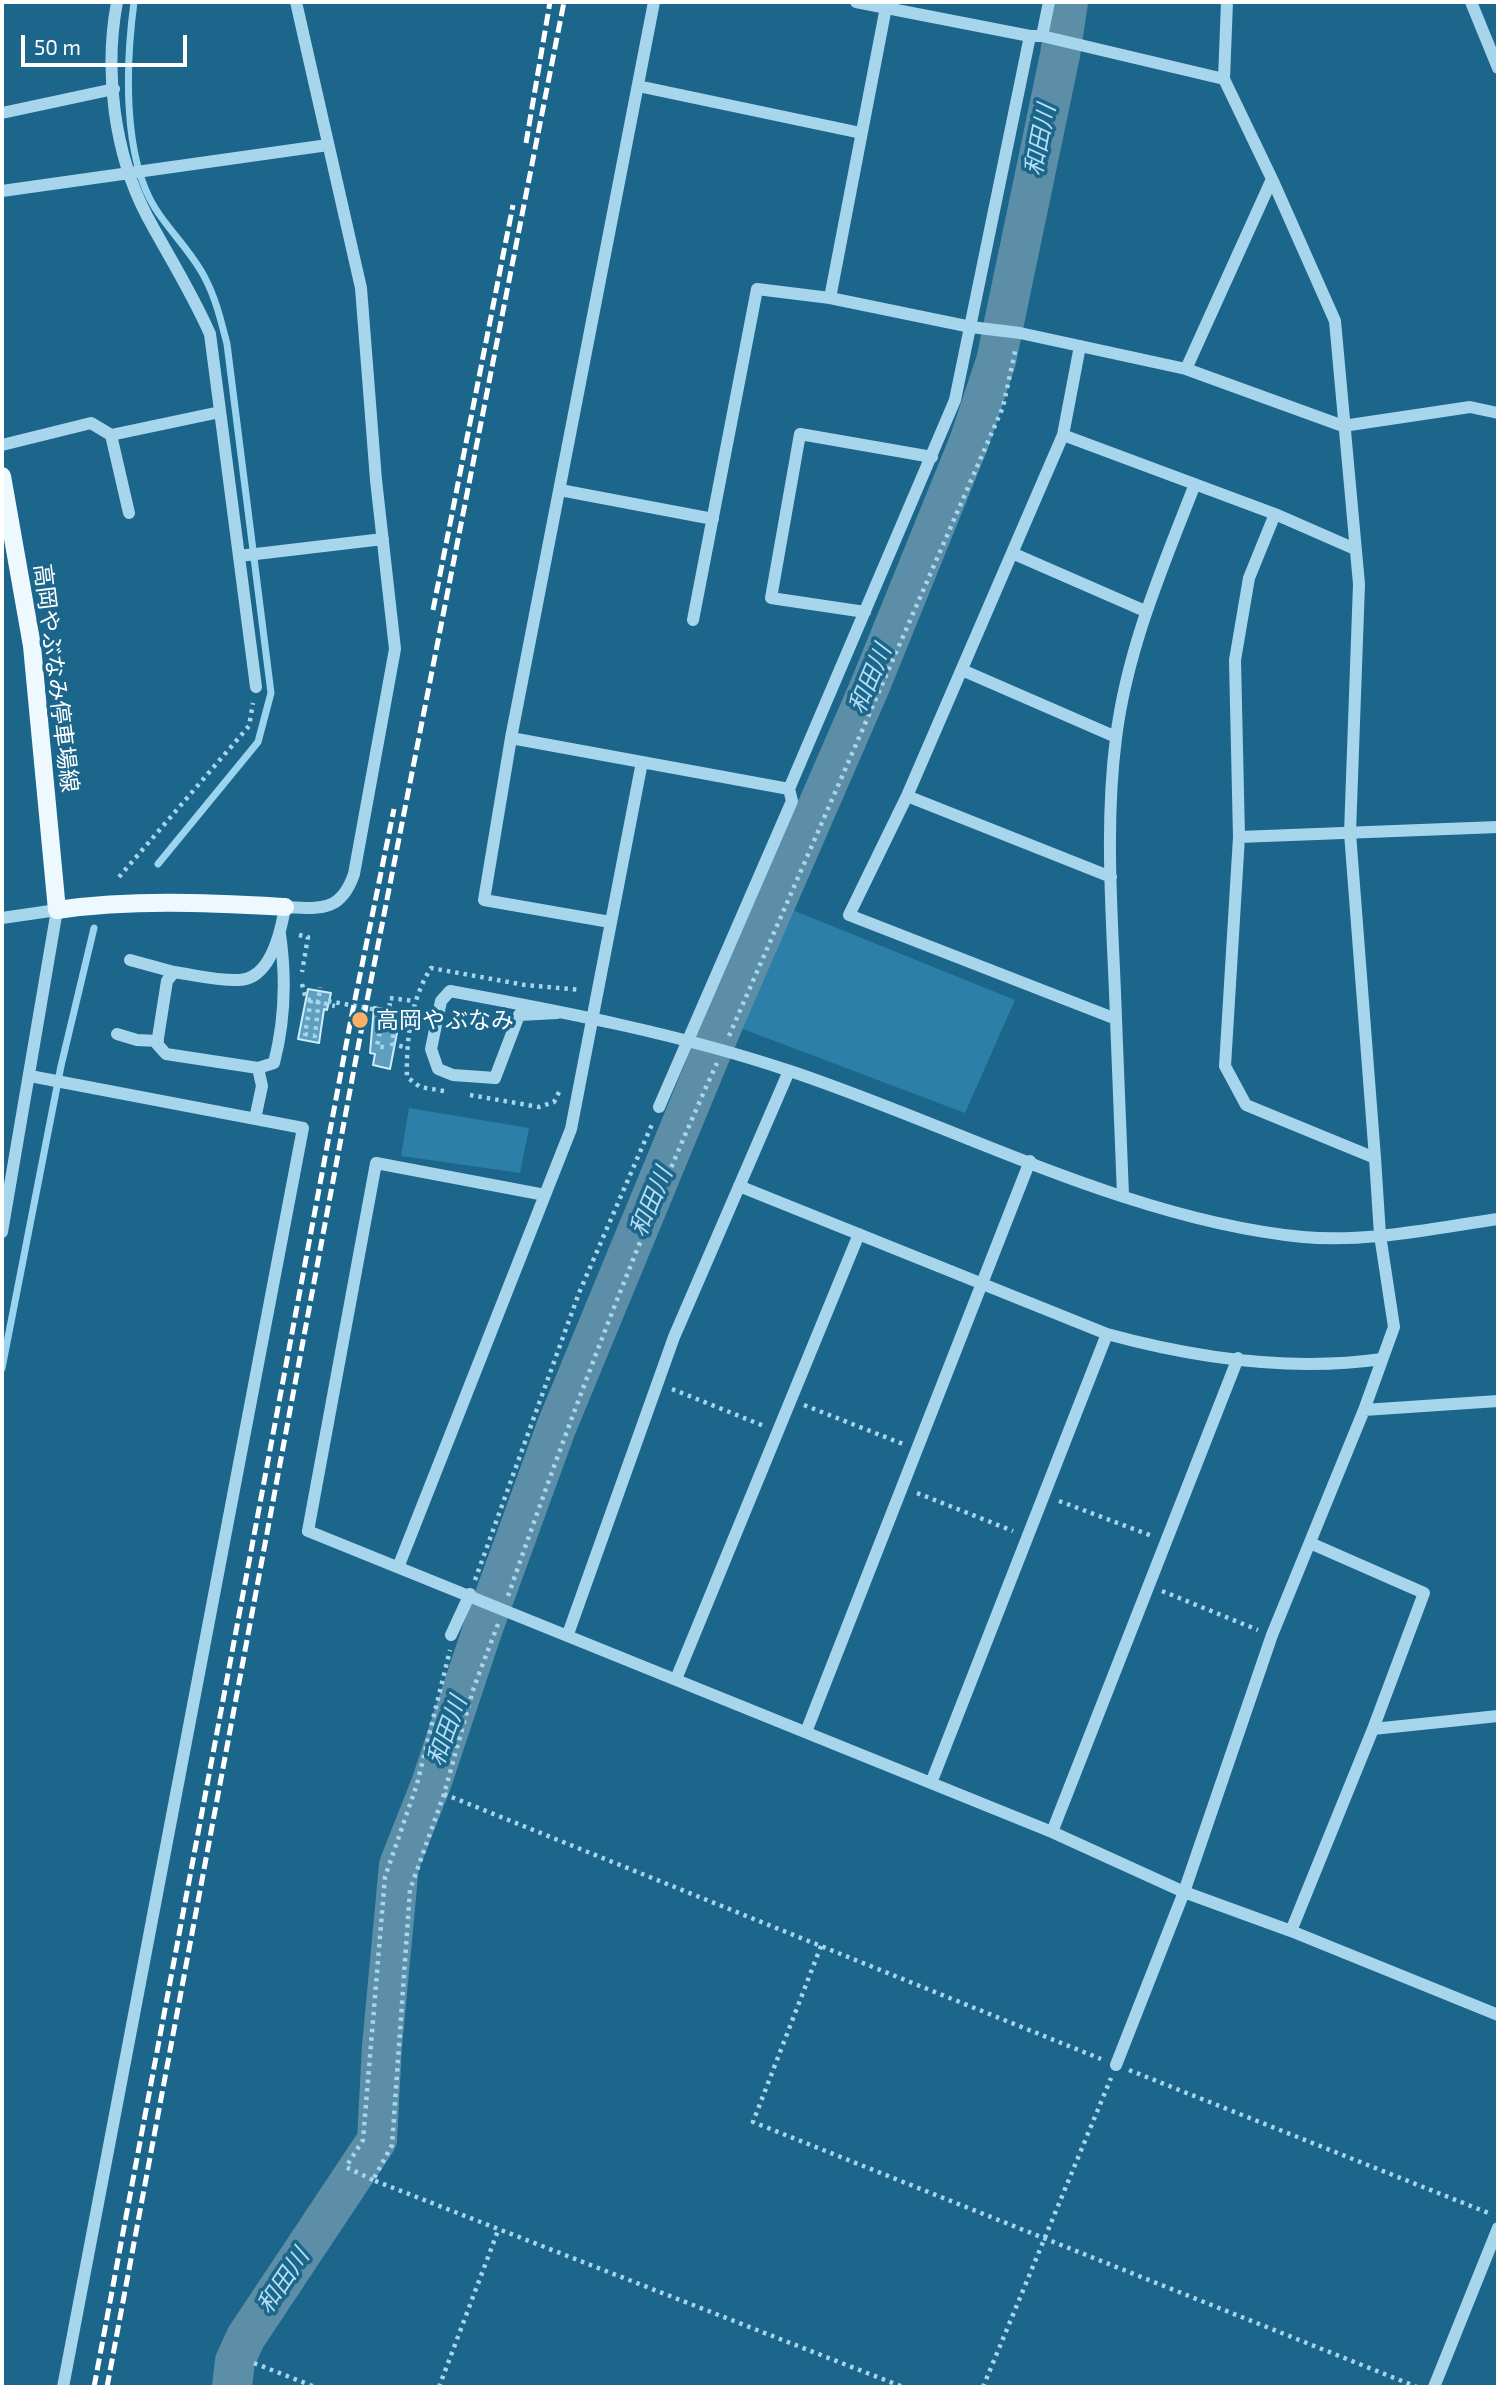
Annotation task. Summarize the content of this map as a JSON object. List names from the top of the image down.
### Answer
{
  "streets": {
    "main road": ["高岡やぶなみ停車場線"]
  },
  "water": ["和田川"],
  "places": ["高岡やぶなみ"],
  "scale_bar": "50 m"
}
